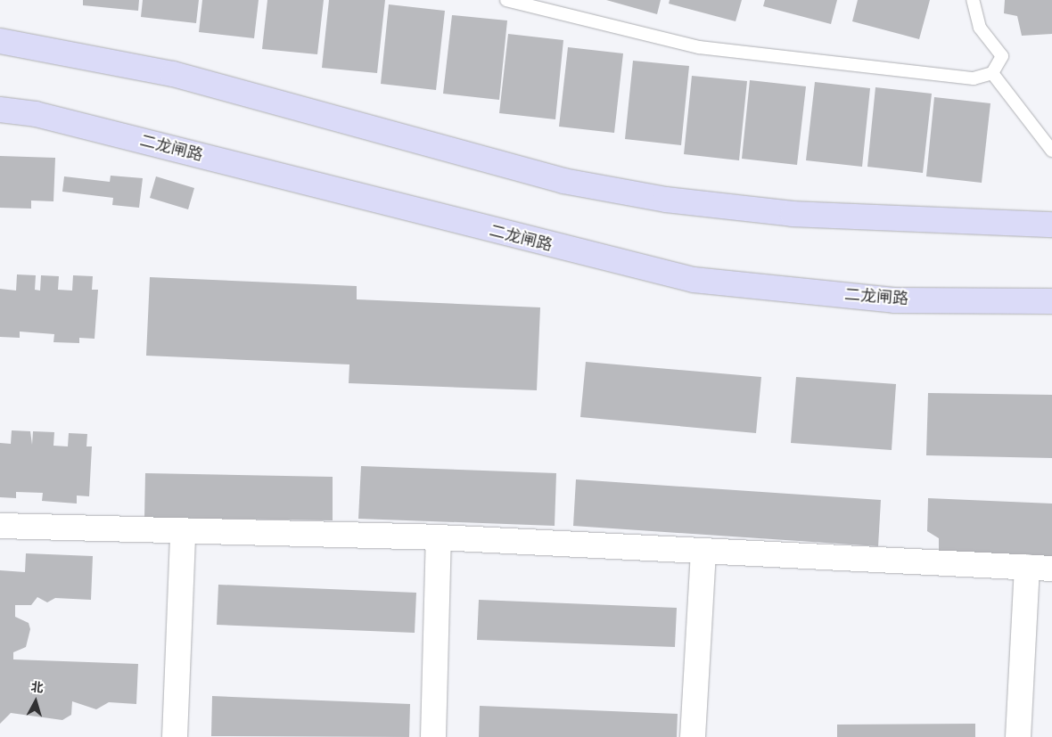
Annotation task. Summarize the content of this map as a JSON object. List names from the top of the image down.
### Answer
{
  "streets": {
    "main road": ["二龙闸路"]
  },
  "north": "top"
}
